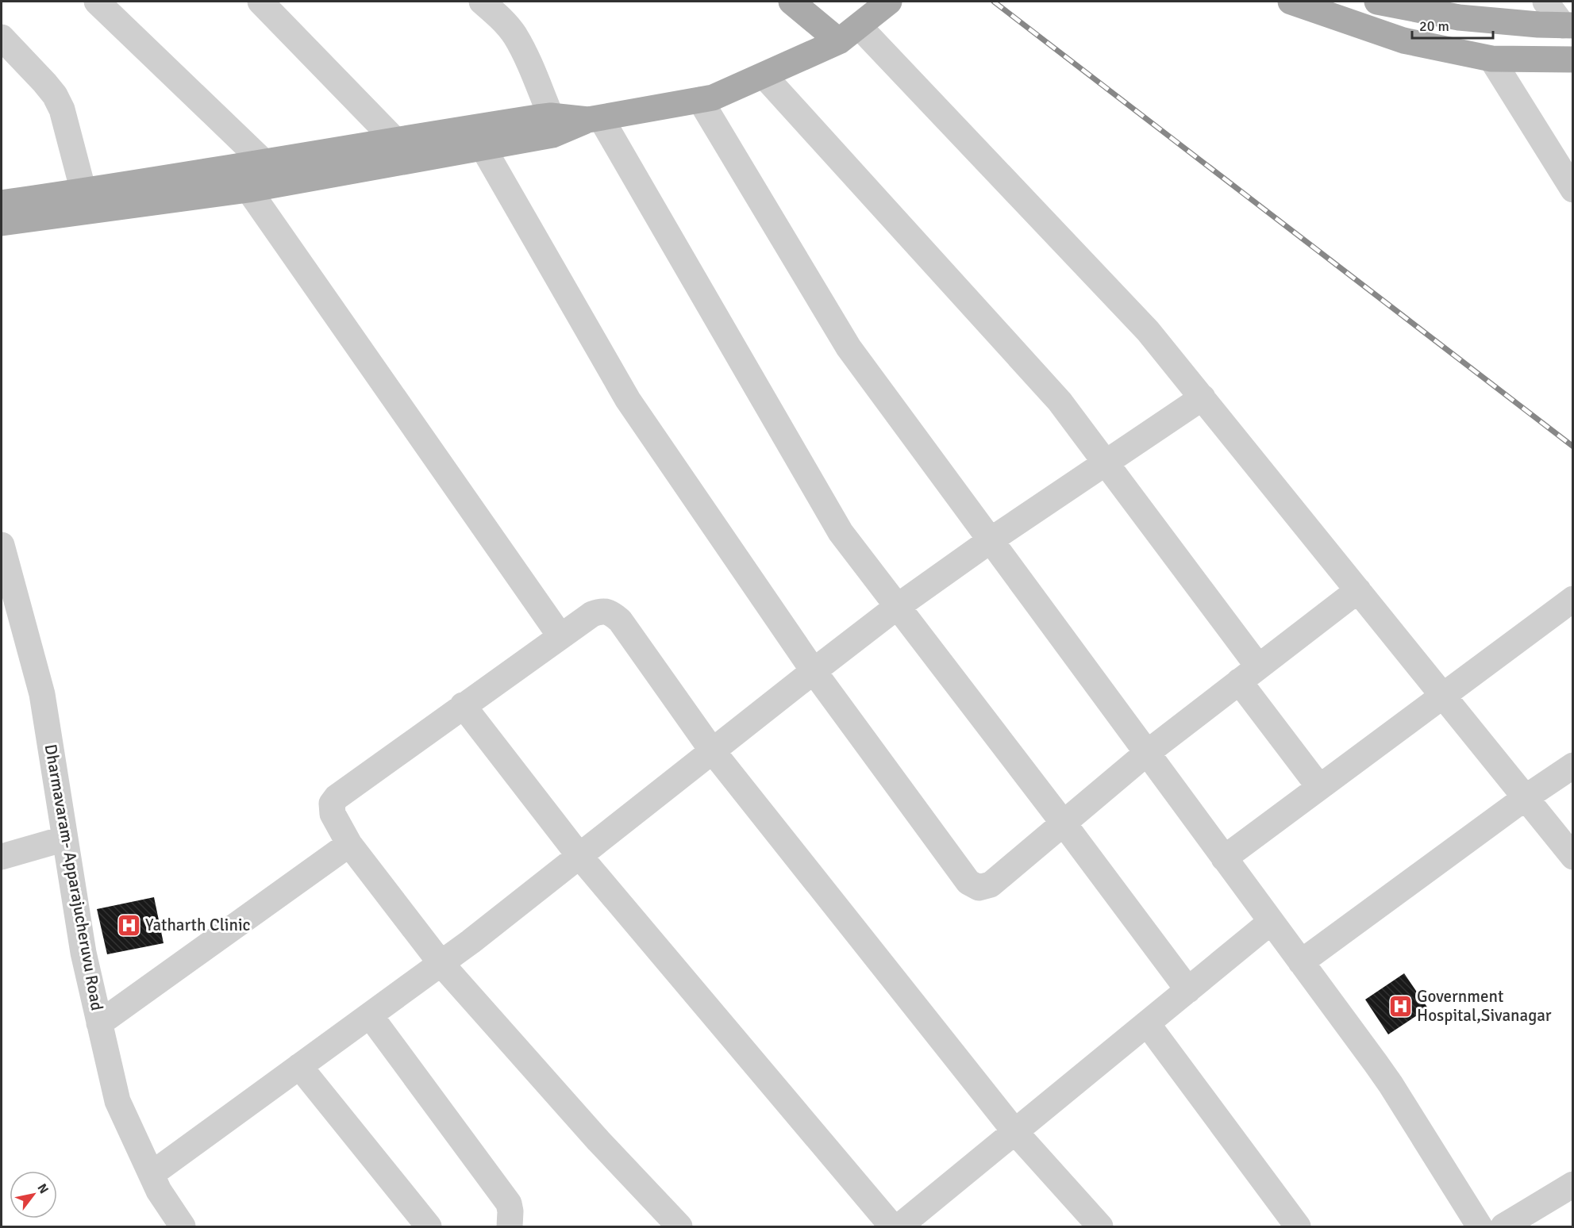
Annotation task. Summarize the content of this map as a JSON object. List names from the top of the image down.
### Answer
{
  "streets": {
    "street": ["Dharmavaram- Apparajucheruvu Road"]
  },
  "places": {
    "hospital": ["Yatharth Clinic", "Government Hospital,Sivanagar"]
  },
  "scale_bar": "20 m",
  "north": "top right"
}
